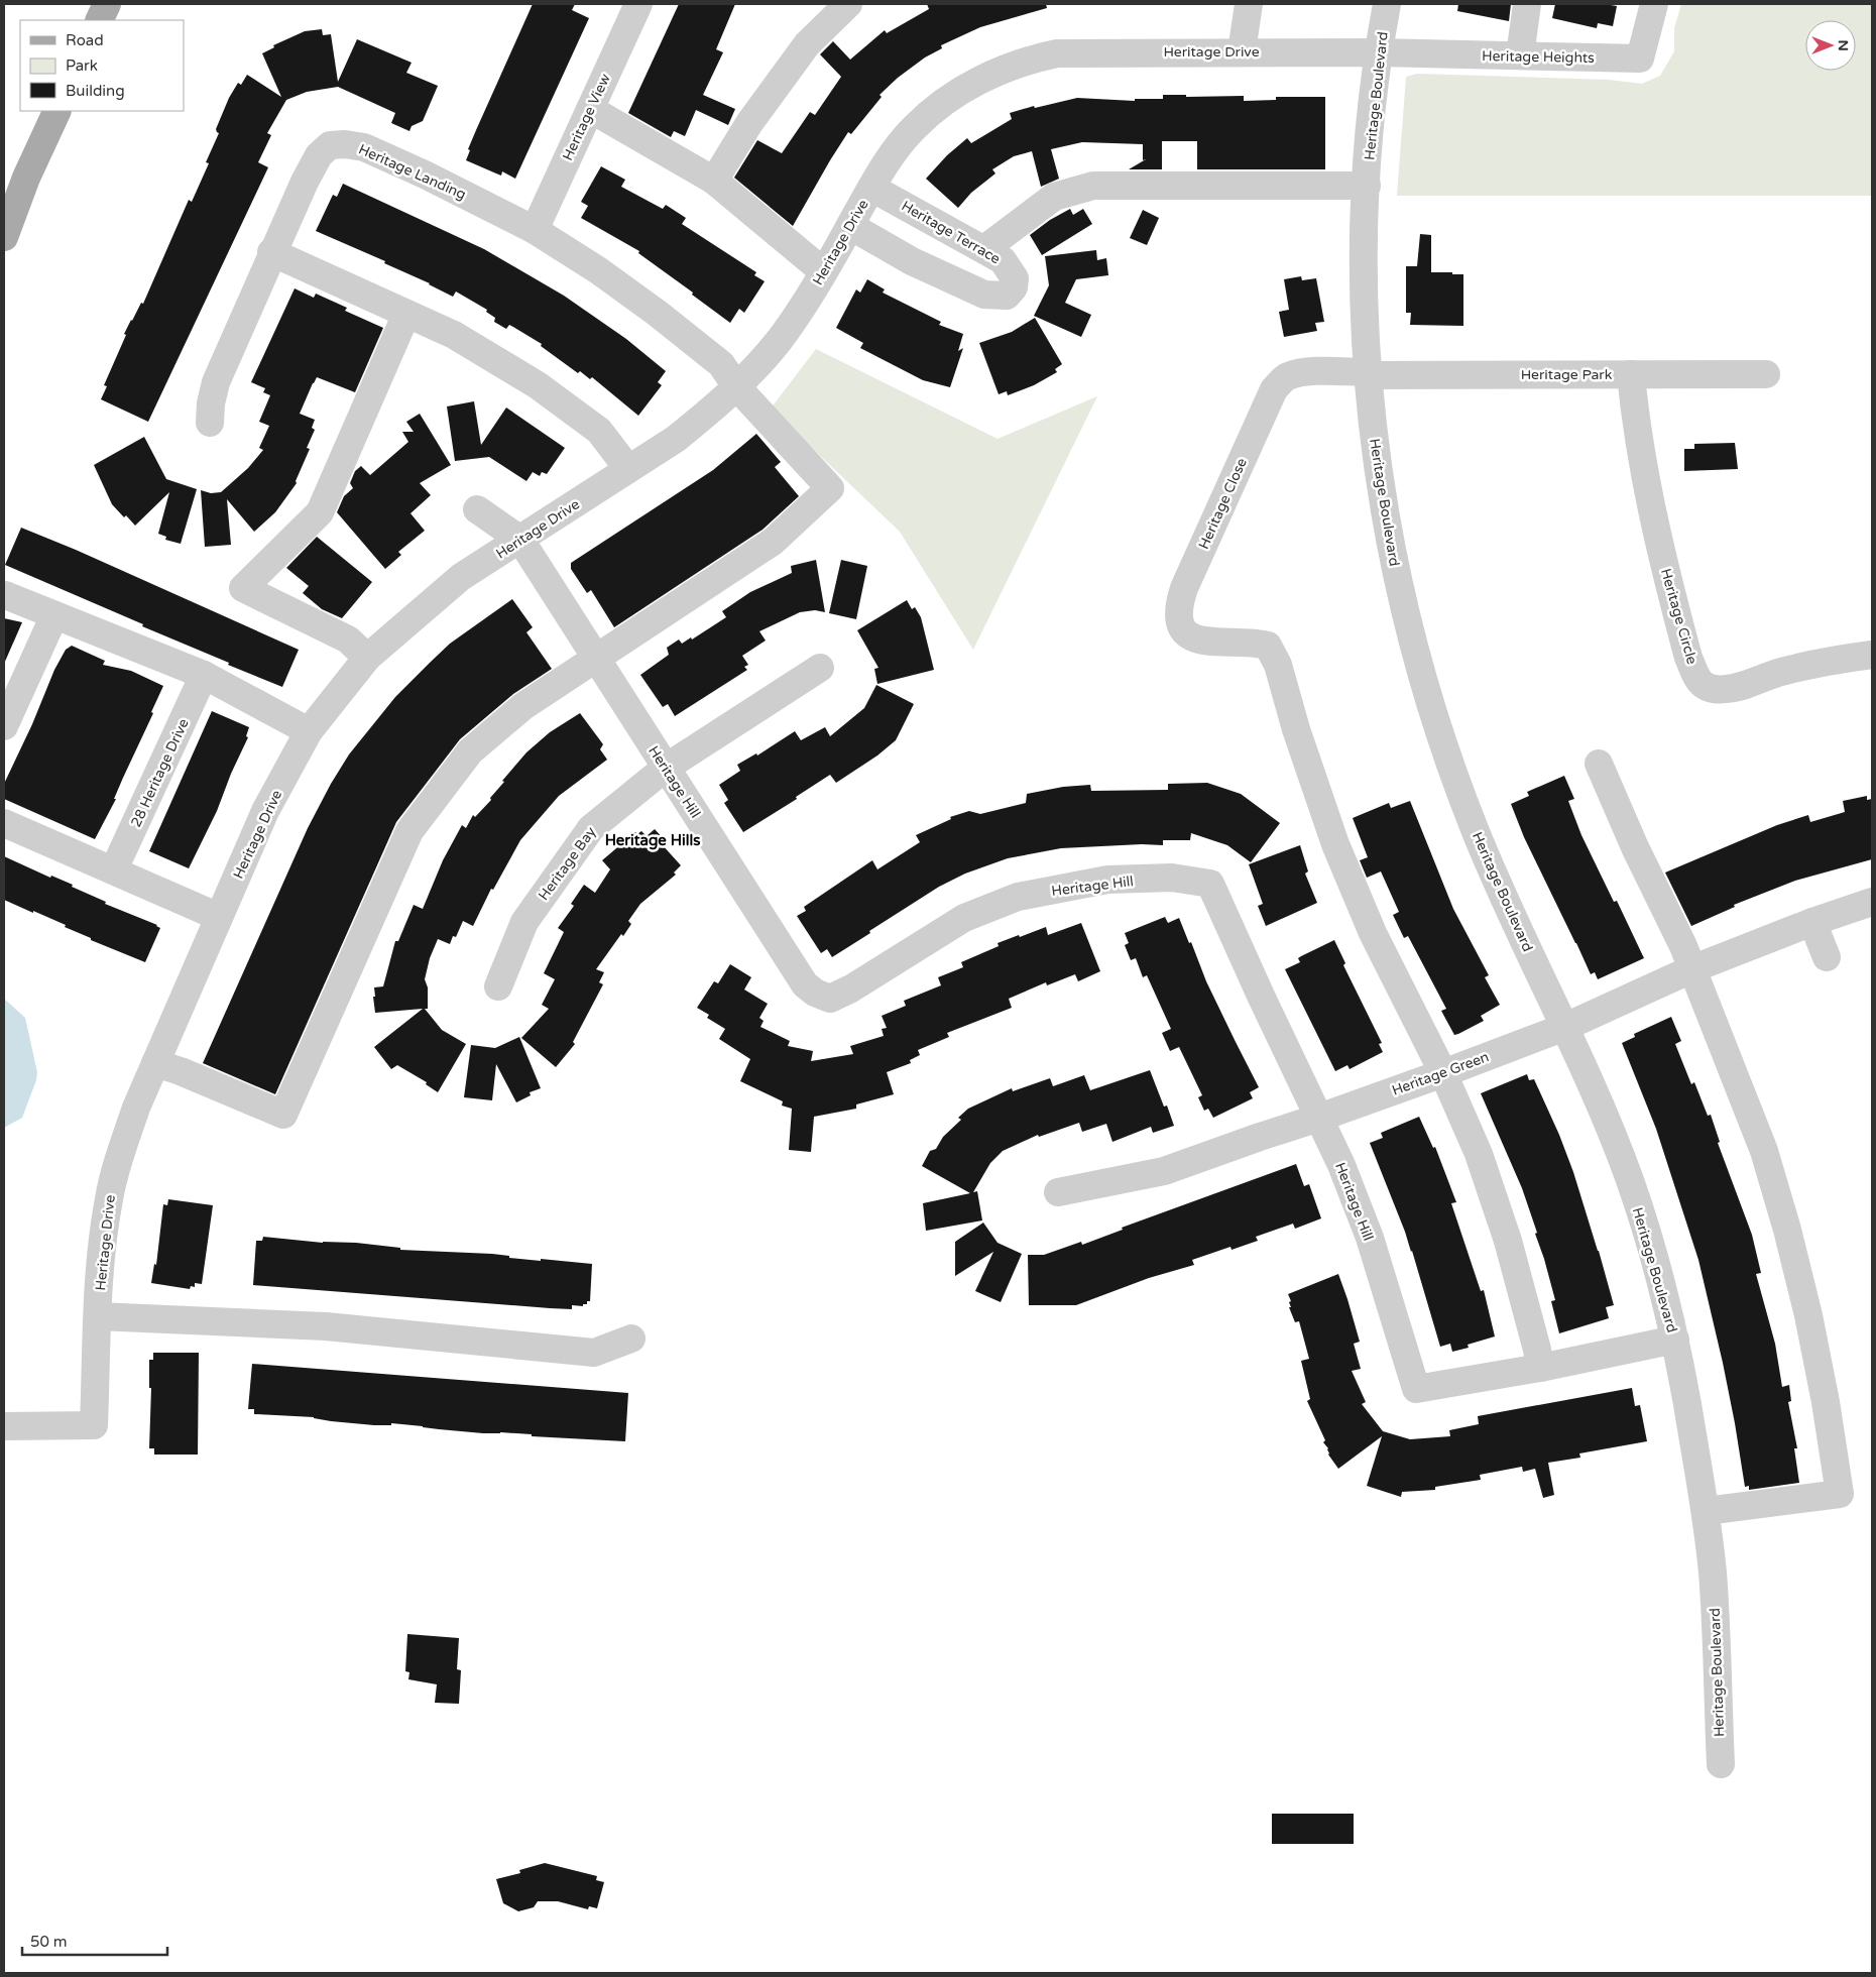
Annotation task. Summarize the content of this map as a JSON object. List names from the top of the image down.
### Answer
{
  "streets": {
    "street": [
      "Heritage Drive",
      "Heritage Heights",
      "Heritage Boulevard",
      "Heritage View",
      "Heritage Landing",
      "Heritage Terrace",
      "Heritage Park",
      "Heritage Close",
      "Heritage Circle",
      "28 Heritage Drive",
      "Heritage Hill",
      "Heritage Bay",
      "Heritage Green"
    ]
  },
  "crossings": [
    ["Heritage Drive", "Heritage Heights"],
    ["Heritage Drive", "Heritage Boulevard"],
    ["Heritage Drive", "Heritage Landing"],
    ["Heritage Drive", "Heritage Terrace"],
    ["Heritage Drive", "Heritage Hill"],
    ["Heritage Heights", "Heritage Boulevard"],
    ["Heritage Boulevard", "Heritage Park"],
    ["Heritage Boulevard", "Heritage Close"],
    ["Heritage Boulevard", "Heritage Hill"],
    ["Heritage Boulevard", "Heritage Green"],
    ["Heritage View", "Heritage Landing"],
    ["Heritage Landing", "Heritage Hill"],
    ["Heritage Park", "Heritage Close"],
    ["Heritage Park", "Heritage Circle"],
    ["Heritage Close", "Heritage Green"],
    ["Heritage Hill", "Heritage Bay"],
    ["Heritage Hill", "Heritage Green"]
  ],
  "districts": ["Heritage Hills"],
  "legend": ["Road", "Park", "Building"],
  "scale_bar": "50 m",
  "north": "right"
}
